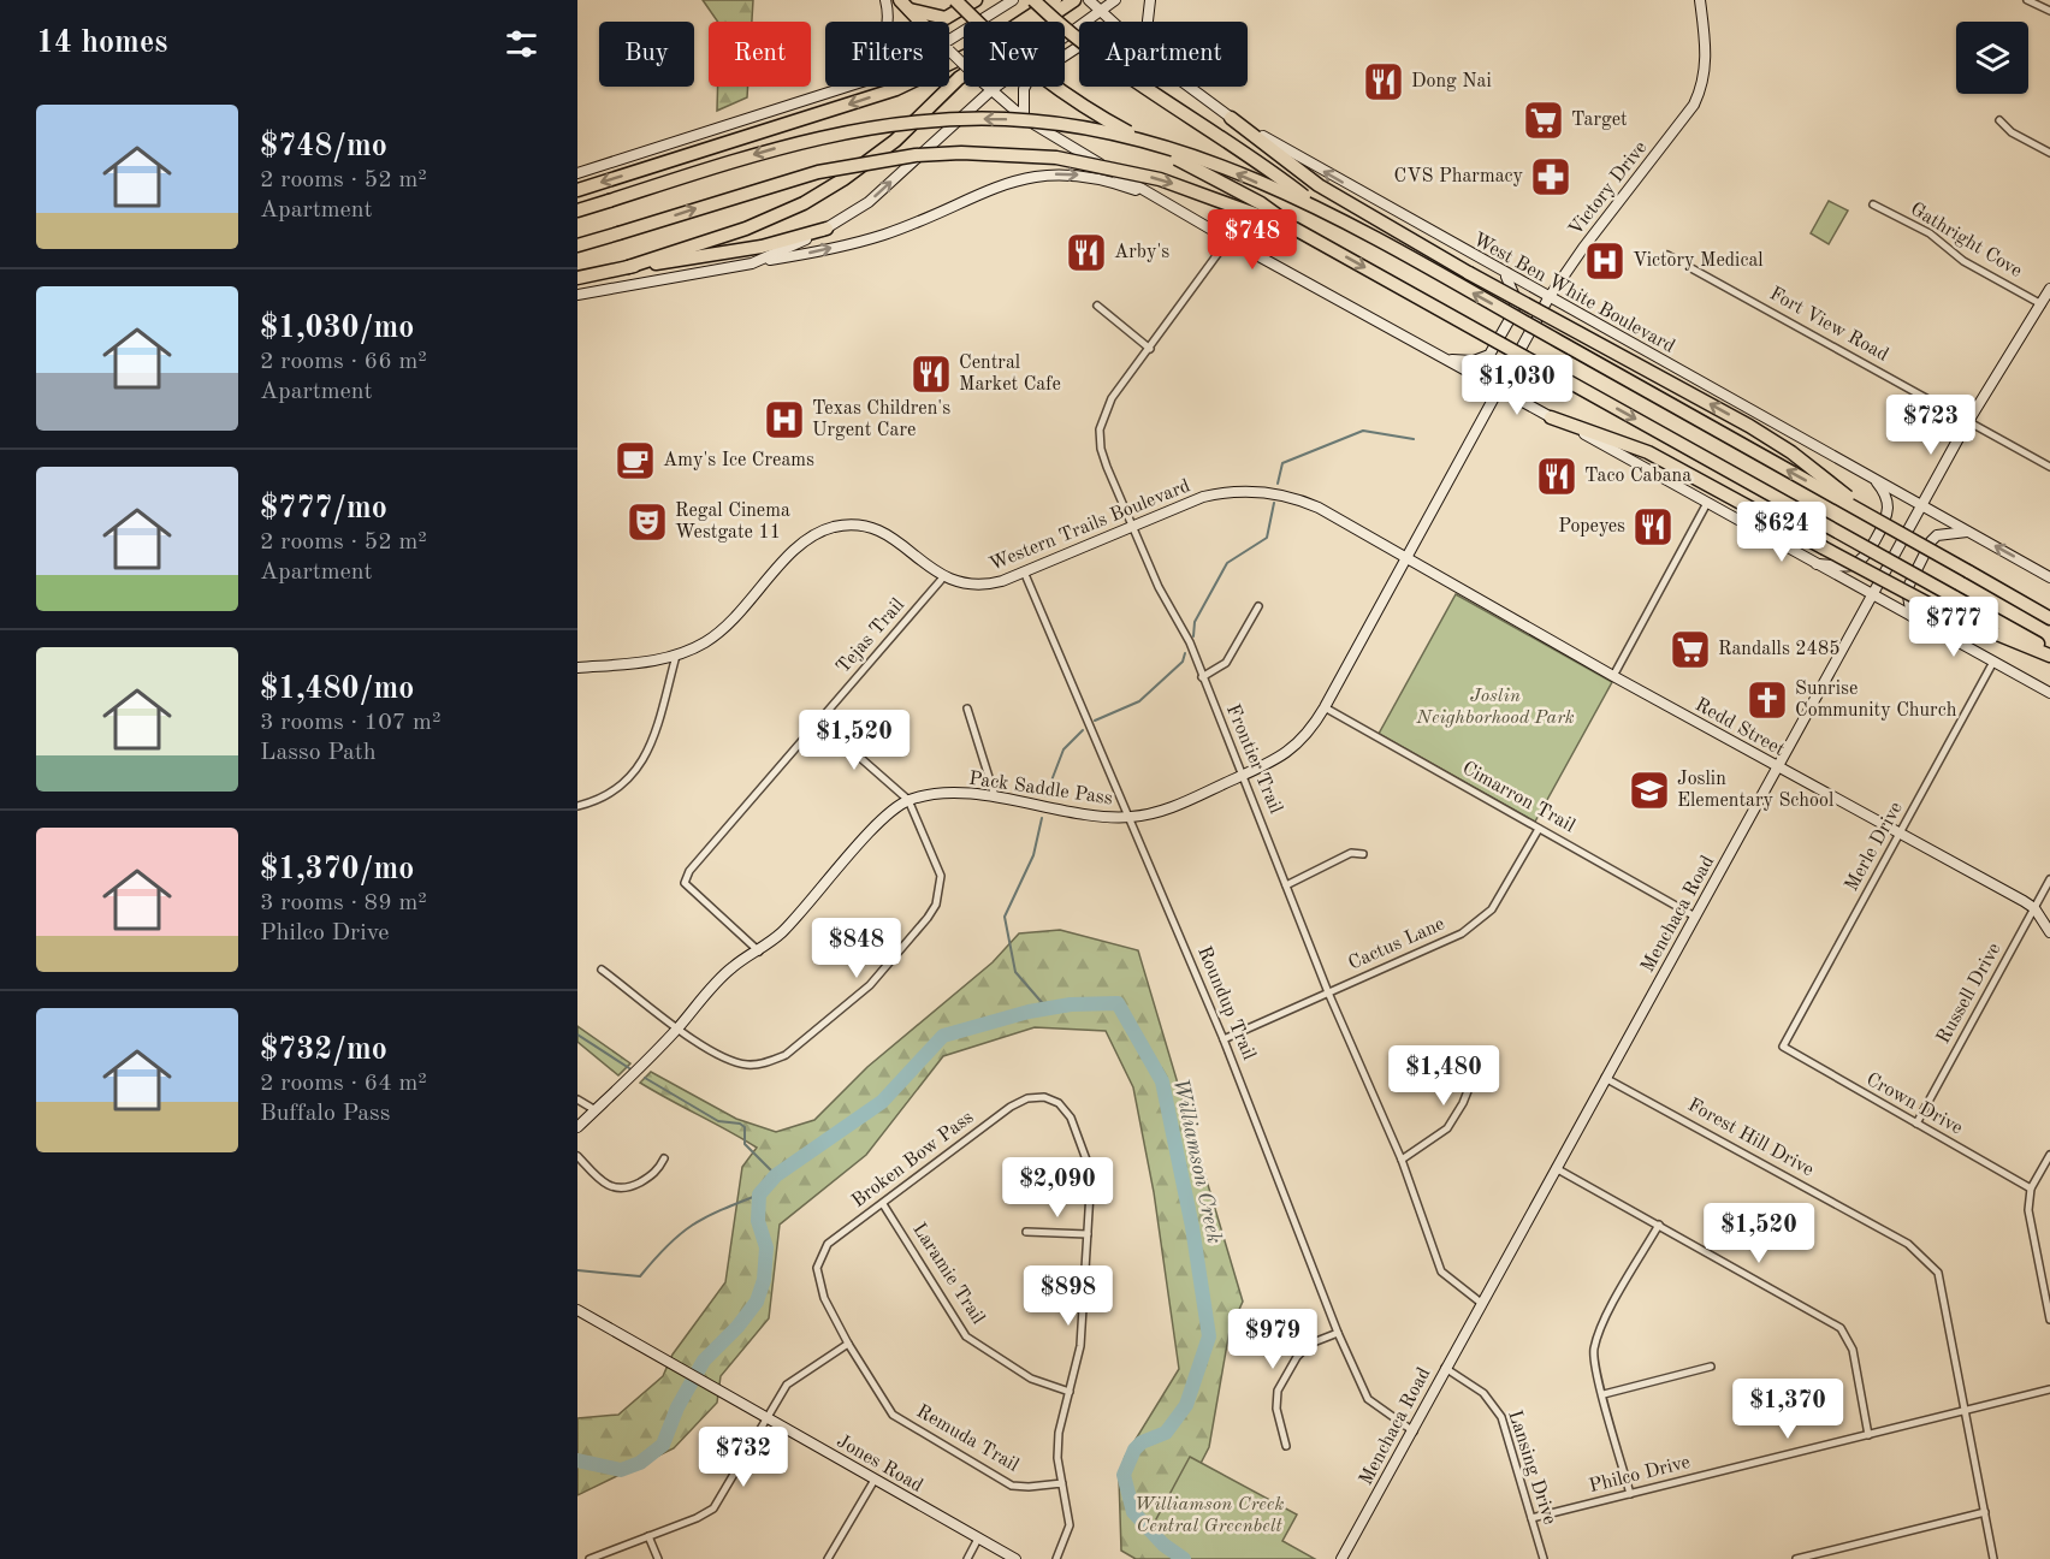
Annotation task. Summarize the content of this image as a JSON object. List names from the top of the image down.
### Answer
{
  "streets": {
    "main road": [
      "Victory Drive",
      "West Ben White Boulevard",
      "Western Trails Boulevard",
      "Redd Street",
      "Pack Saddle Pass",
      "Menchaca Road",
      "Jones Road"
    ],
    "street": [
      "Gathright Cove",
      "Fort View Road",
      "Tejas Trail",
      "Frontier Trail",
      "Cimarron Trail",
      "Merle Drive",
      "Cactus Lane",
      "Russell Drive",
      "Roundup Trail",
      "Crown Drive",
      "Forest Hill Drive",
      "Broken Bow Pass",
      "Laramie Trail",
      "Remuda Trail",
      "Lansing Drive",
      "Philco Drive"
    ]
  },
  "crossings": [
    ["Victory Drive", "West Ben White Boulevard"],
    ["Victory Drive", "Pack Saddle Pass"],
    ["Gathright Cove", "Menchaca Road"],
    ["West Ben White Boulevard", "Menchaca Road"],
    ["Fort View Road", "Menchaca Road"],
    ["Western Trails Boulevard", "Tejas Trail"],
    ["Western Trails Boulevard", "Redd Street"],
    ["Western Trails Boulevard", "Frontier Trail"],
    ["Western Trails Boulevard", "Pack Saddle Pass"],
    ["Western Trails Boulevard", "Roundup Trail"],
    ["Tejas Trail", "Pack Saddle Pass"],
    ["Redd Street", "Pack Saddle Pass"],
    ["Redd Street", "Merle Drive"],
    ["Redd Street", "Menchaca Road"],
    ["Redd Street", "Russell Drive"],
    ["Frontier Trail", "Pack Saddle Pass"],
    ["Frontier Trail", "Menchaca Road"],
    ["Frontier Trail", "Cactus Lane"],
    ["Pack Saddle Pass", "Cimarron Trail"],
    ["Pack Saddle Pass", "Roundup Trail"],
    ["Cimarron Trail", "Menchaca Road"],
    ["Cimarron Trail", "Cactus Lane"],
    ["Merle Drive", "Crown Drive"],
    ["Menchaca Road", "Roundup Trail"],
    ["Menchaca Road", "Forest Hill Drive"],
    ["Menchaca Road", "Lansing Drive"],
    ["Cactus Lane", "Roundup Trail"],
    ["Russell Drive", "Crown Drive"],
    ["Forest Hill Drive", "Philco Drive"],
    ["Broken Bow Pass", "Laramie Trail"],
    ["Broken Bow Pass", "Remuda Trail"],
    ["Lansing Drive", "Philco Drive"]
  ],
  "one_way": ["West Ben White Boulevard"],
  "water": ["Williamson Creek"],
  "parks": ["Joslin Neighborhood Park", "Williamson Creek Central Greenbelt"],
  "places": {
    "restaurant": [
      "Dong Nai",
      "Arby's",
      "Central Market Cafe",
      "Taco Cabana",
      "Popeyes"
    ],
    "supermarket": ["Target", "Randalls 2485"],
    "pharmacy": ["CVS Pharmacy"],
    "hospital": ["Victory Medical", "Texas Children's Urgent Care"],
    "cafe": ["Amy's Ice Creams"],
    "theatre": ["Regal Cinema Westgate 11"],
    "church": ["Sunrise Community Church"],
    "school or university": ["Joslin Elementary School"]
  },
  "page": {
    "heading": "14 homes",
    "chip": [
      "Buy",
      "Rent",
      "Filters",
      "New",
      "Apartment"
    ],
    "list": [
      {
        "name": "$748/mo",
        "note": "2 rooms · 52 m² · Apartment"
      },
      {
        "name": "$1,030/mo",
        "note": "2 rooms · 66 m² · Apartment"
      },
      {
        "name": "$777/mo",
        "note": "2 rooms · 52 m² · Apartment"
      },
      {
        "name": "$1,480/mo",
        "note": "3 rooms · 107 m² · Lasso Path"
      },
      {
        "name": "$1,370/mo",
        "note": "3 rooms · 89 m² · Philco Drive"
      },
      {
        "name": "$732/mo",
        "note": "2 rooms · 64 m² · Buffalo Pass"
      }
    ],
    "price": [
      "$748",
      "$1,030",
      "$723",
      "$624",
      "$777",
      "$1,520",
      "$848",
      "$1,480",
      "$2,090",
      "$1,520",
      "$898",
      "$979",
      "$1,370",
      "$732"
    ]
  }
}
